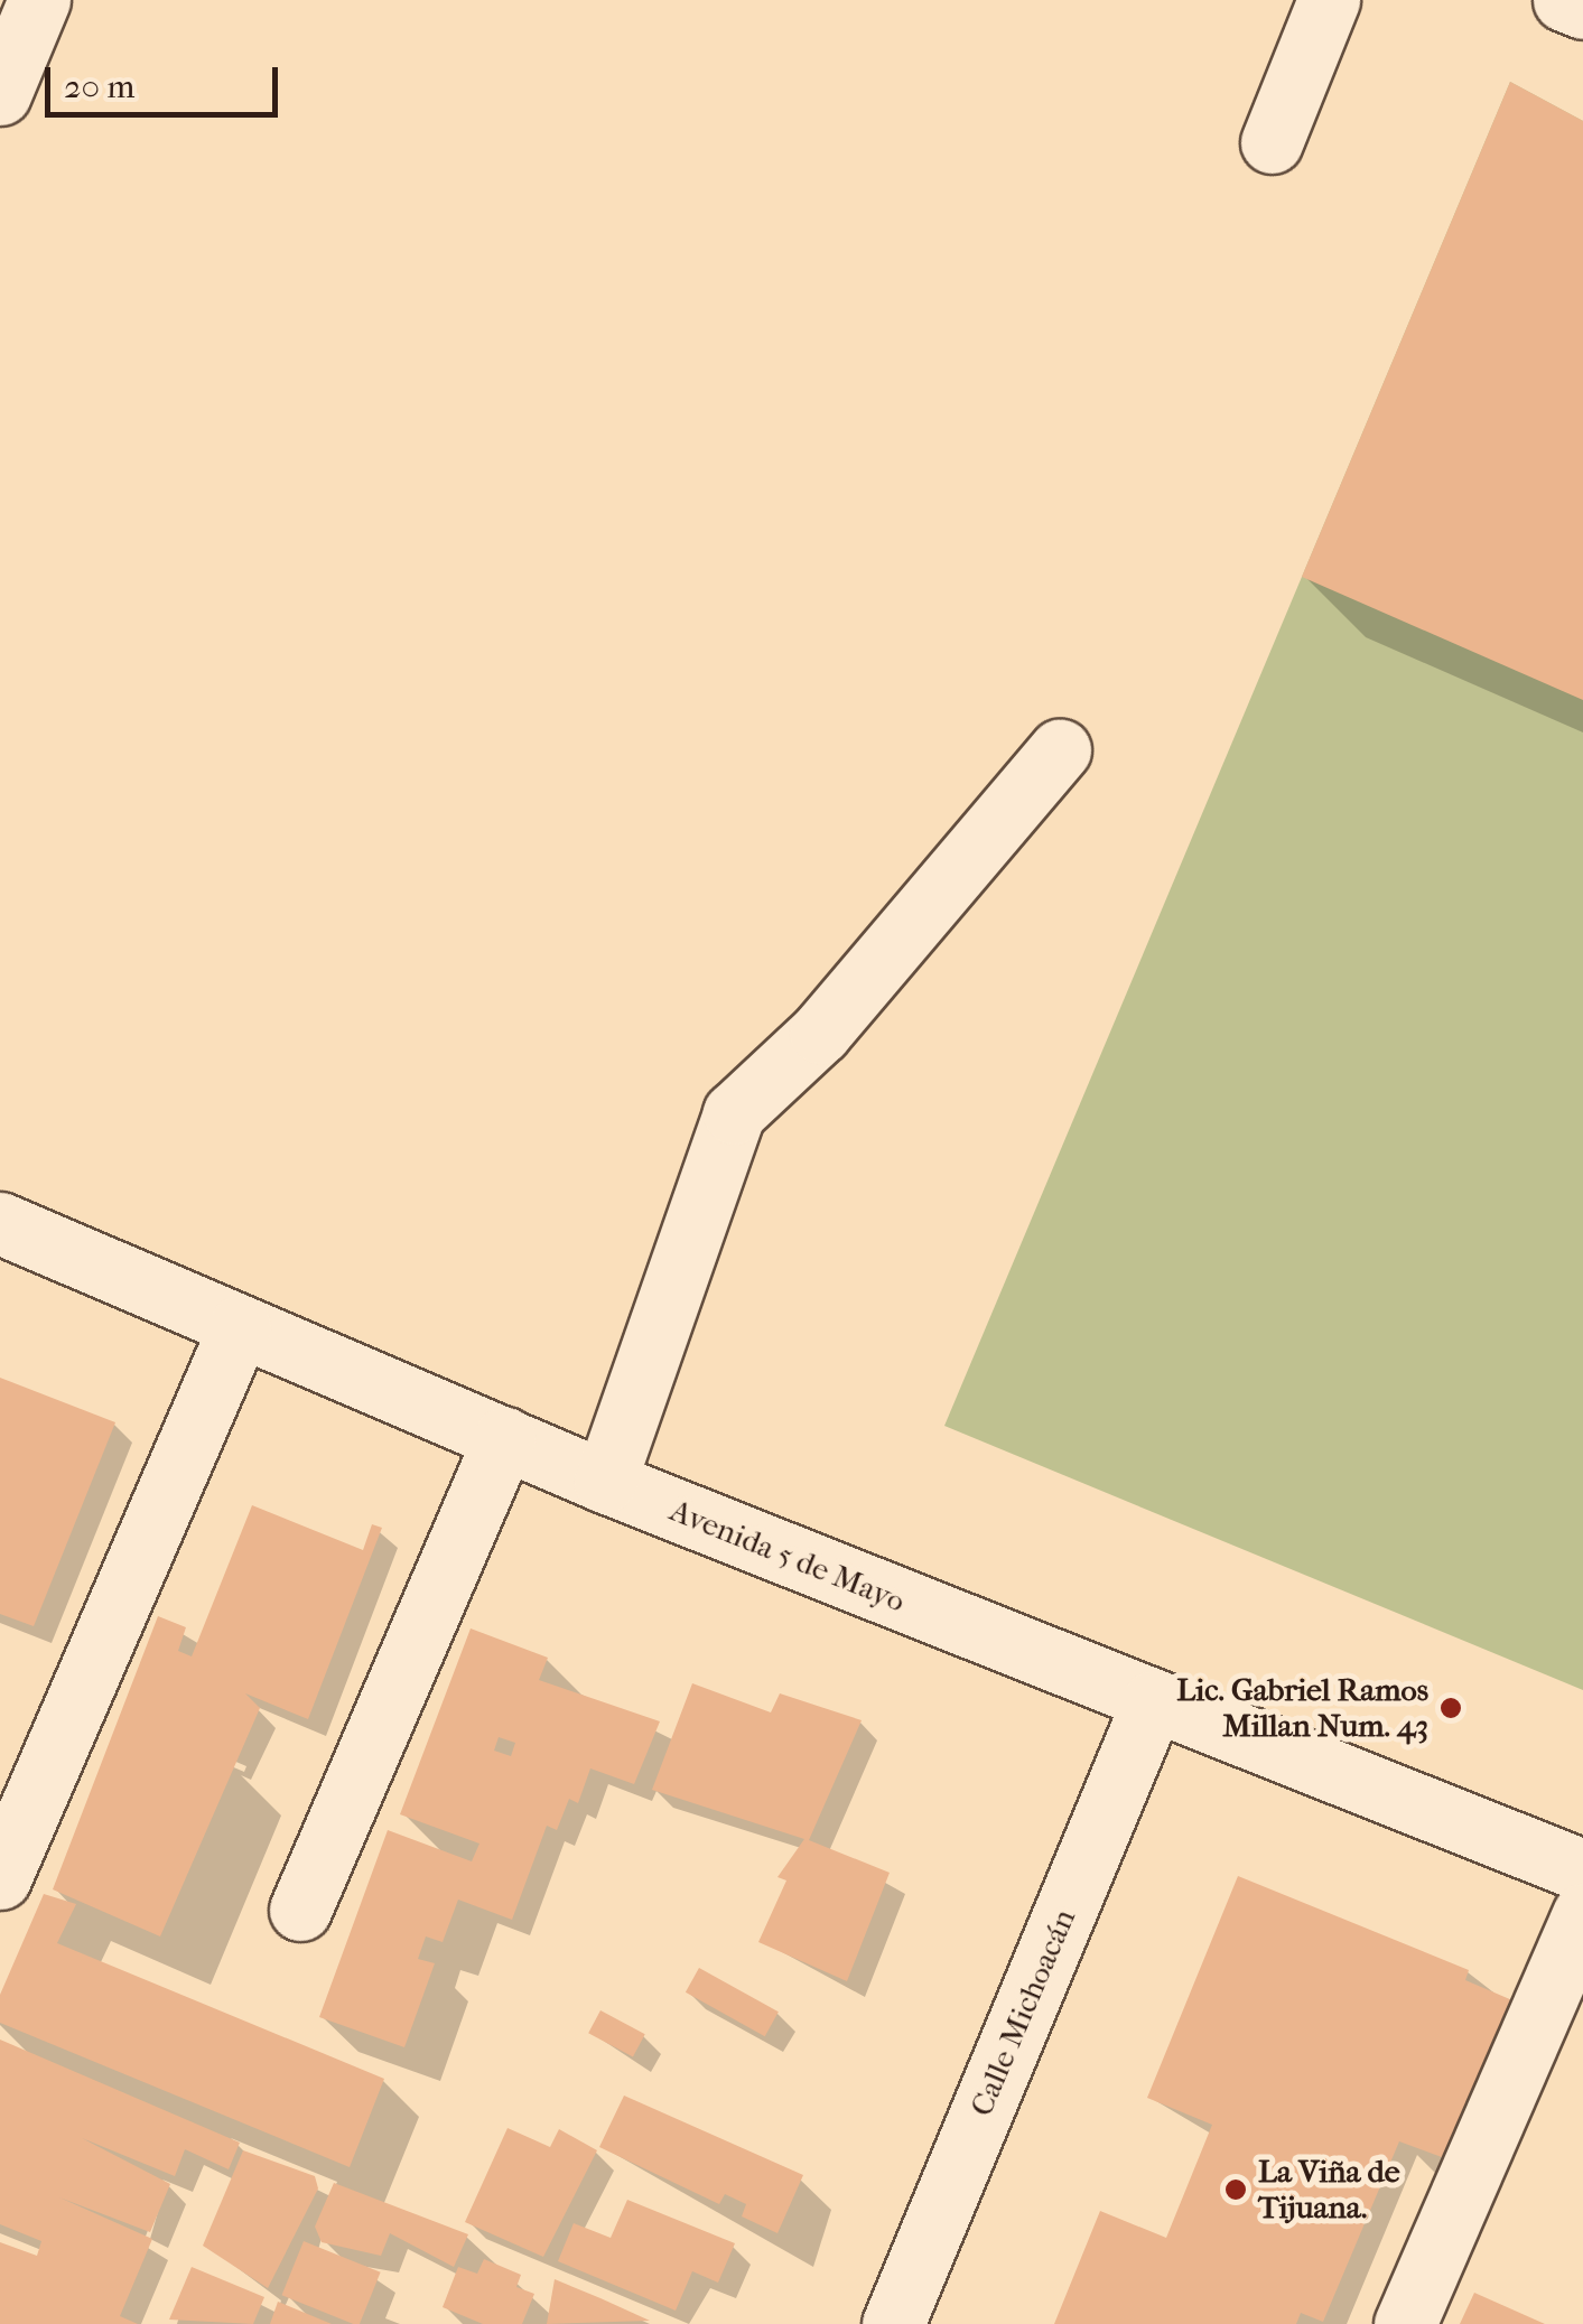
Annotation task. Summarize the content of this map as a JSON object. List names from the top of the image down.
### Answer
{
  "streets": {
    "street": ["Avenida 5 de Mayo", "Calle Michoacán"]
  },
  "crossings": [
    ["Avenida 5 de Mayo", "Calle Michoacán"]
  ],
  "places": ["Lic. Gabriel Ramos Millan Num. 43", "La Viña de Tijuana."],
  "scale_bar": "20 m"
}
